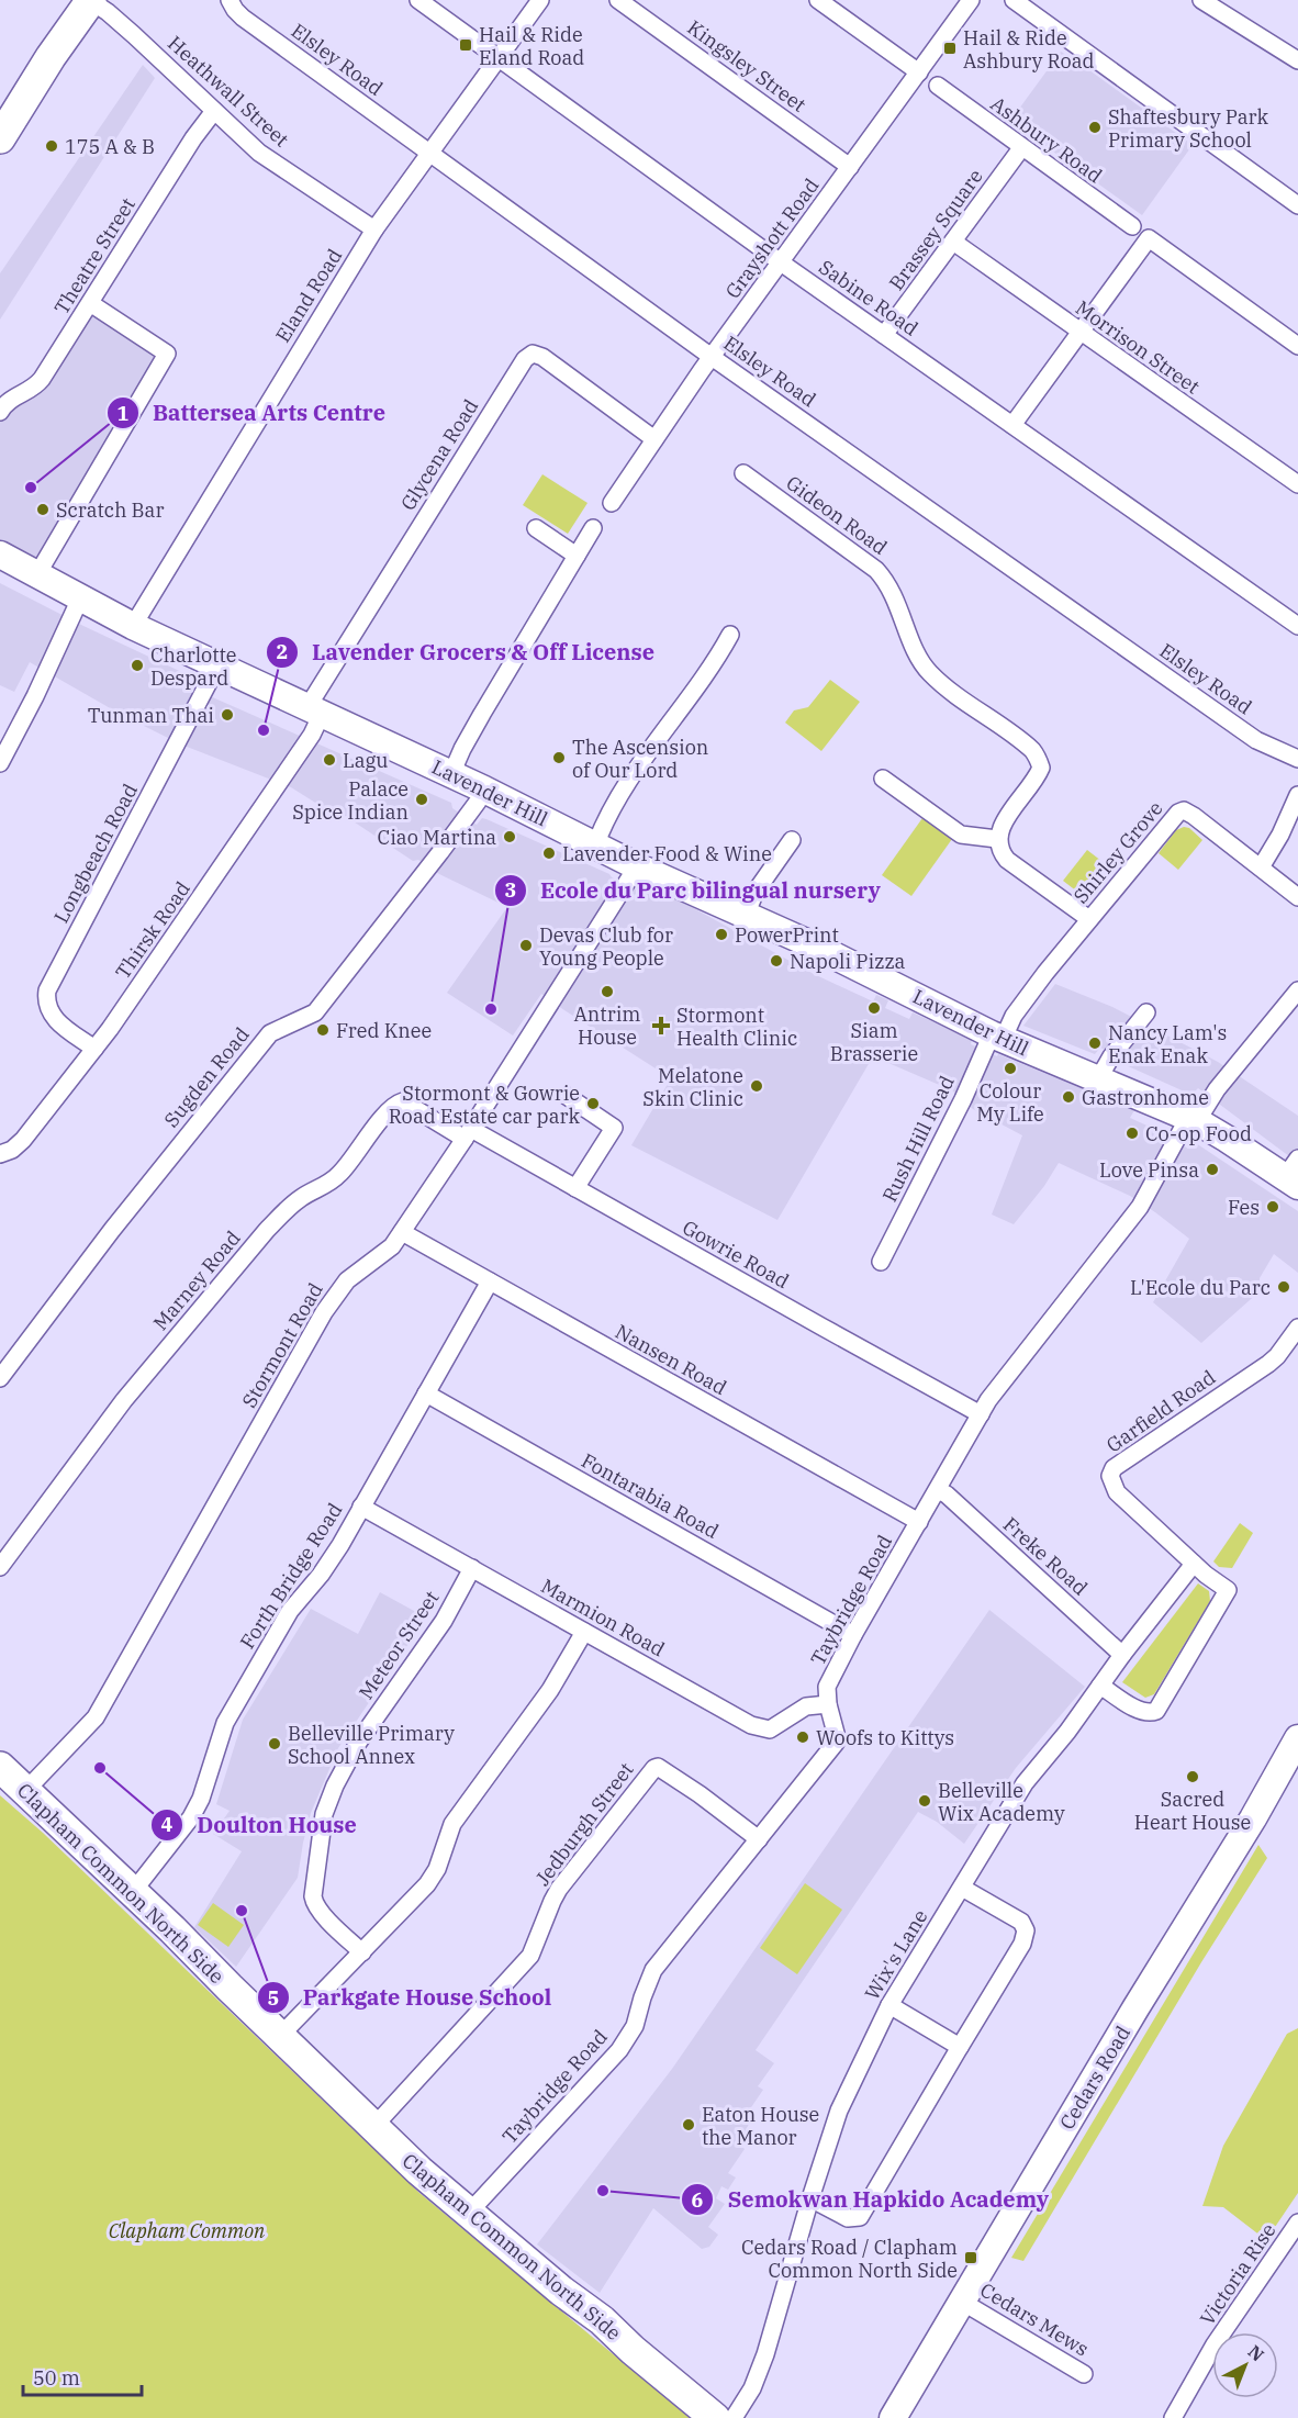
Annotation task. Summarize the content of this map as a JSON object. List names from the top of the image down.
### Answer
{
  "streets": {
    "highway": ["Clapham Common North Side"],
    "main road": ["Lavender Hill", "Cedars Road"],
    "street": [
      "Elsley Road",
      "Kingsley Street",
      "Heathwall Street",
      "Ashbury Road",
      "Brassey Square",
      "Grayshott Road",
      "Theatre Street",
      "Eland Road",
      "Sabine Road",
      "Morrison Street",
      "Glycena Road",
      "Gideon Road",
      "Shirley Grove",
      "Longbeach Road",
      "Thirsk Road",
      "Sugden Road",
      "Rush Hill Road",
      "Gowrie Road",
      "Marney Road",
      "Stormont Road",
      "Nansen Road",
      "Garfield Road",
      "Fontarabia Road",
      "Freke Road",
      "Forth Bridge Road",
      "Taybridge Road",
      "Marmion Road",
      "Meteor Street",
      "Jedburgh Street",
      "Wix's Lane",
      "Victoria Rise",
      "Cedars Mews"
    ]
  },
  "crossings": [
    ["Elsley Road", "Grayshott Road"],
    ["Elsley Road", "Eland Road"],
    ["Kingsley Street", "Grayshott Road"],
    ["Heathwall Street", "Theatre Street"],
    ["Heathwall Street", "Eland Road"],
    ["Ashbury Road", "Brassey Square"],
    ["Brassey Square", "Sabine Road"],
    ["Brassey Square", "Morrison Street"],
    ["Grayshott Road", "Sabine Road"],
    ["Grayshott Road", "Glycena Road"],
    ["Eland Road", "Sabine Road"],
    ["Eland Road", "Lavender Hill"],
    ["Glycena Road", "Lavender Hill"],
    ["Glycena Road", "Thirsk Road"],
    ["Lavender Hill", "Shirley Grove"],
    ["Lavender Hill", "Longbeach Road"],
    ["Lavender Hill", "Thirsk Road"],
    ["Lavender Hill", "Sugden Road"],
    ["Lavender Hill", "Rush Hill Road"],
    ["Lavender Hill", "Stormont Road"],
    ["Lavender Hill", "Taybridge Road"],
    ["Shirley Grove", "Rush Hill Road"],
    ["Longbeach Road", "Thirsk Road"],
    ["Gowrie Road", "Marney Road"],
    ["Gowrie Road", "Stormont Road"],
    ["Gowrie Road", "Taybridge Road"],
    ["Marney Road", "Stormont Road"],
    ["Stormont Road", "Nansen Road"],
    ["Stormont Road", "Clapham Common North Side"],
    ["Nansen Road", "Forth Bridge Road"],
    ["Nansen Road", "Taybridge Road"],
    ["Garfield Road", "Wix's Lane"],
    ["Fontarabia Road", "Forth Bridge Road"],
    ["Fontarabia Road", "Taybridge Road"],
    ["Freke Road", "Taybridge Road"],
    ["Freke Road", "Wix's Lane"],
    ["Forth Bridge Road", "Marmion Road"],
    ["Forth Bridge Road", "Clapham Common North Side"],
    ["Taybridge Road", "Marmion Road"],
    ["Taybridge Road", "Jedburgh Street"],
    ["Taybridge Road", "Clapham Common North Side"],
    ["Marmion Road", "Meteor Street"],
    ["Jedburgh Street", "Clapham Common North Side"],
    ["Cedars Road", "Cedars Mews"]
  ],
  "parks": ["Clapham Common"],
  "places": {
    "transit": ["Hail & Ride Eland Road", "Hail & Ride Ashbury Road", "Cedars Road / Clapham Common North Side"],
    "other": [
      "Shaftesbury Park Primary School",
      "175 A & B",
      "Battersea Arts Centre",
      "Scratch Bar",
      "Charlotte Despard",
      "Tunman Thai",
      "Lavender Grocers & Off License",
      "The Ascension of Our Lord",
      "Lagu",
      "Palace Spice Indian",
      "Ciao Martina",
      "Lavender Food & Wine",
      "PowerPrint",
      "Devas Club for Young People",
      "Napoli Pizza",
      "Antrim House",
      "Siam Brasserie",
      "Ecole du Parc bilingual nursery",
      "Fred Knee",
      "Nancy Lam's Enak Enak",
      "Colour My Life",
      "Melatone Skin Clinic",
      "Gastronhome",
      "Stormont & Gowrie Road Estate car park",
      "Co-op Food",
      "Love Pinsa",
      "Fes",
      "L'Ecole du Parc",
      "Woofs to Kittys",
      "Belleville Primary School Annex",
      "Doulton House",
      "Sacred Heart House",
      "Belleville Wix Academy",
      "Parkgate House School",
      "Eaton House the Manor",
      "Semokwan Hapkido Academy"
    ],
    "health": ["Stormont Health Clinic"]
  },
  "scale_bar": "50 m",
  "north": "top right"
}
